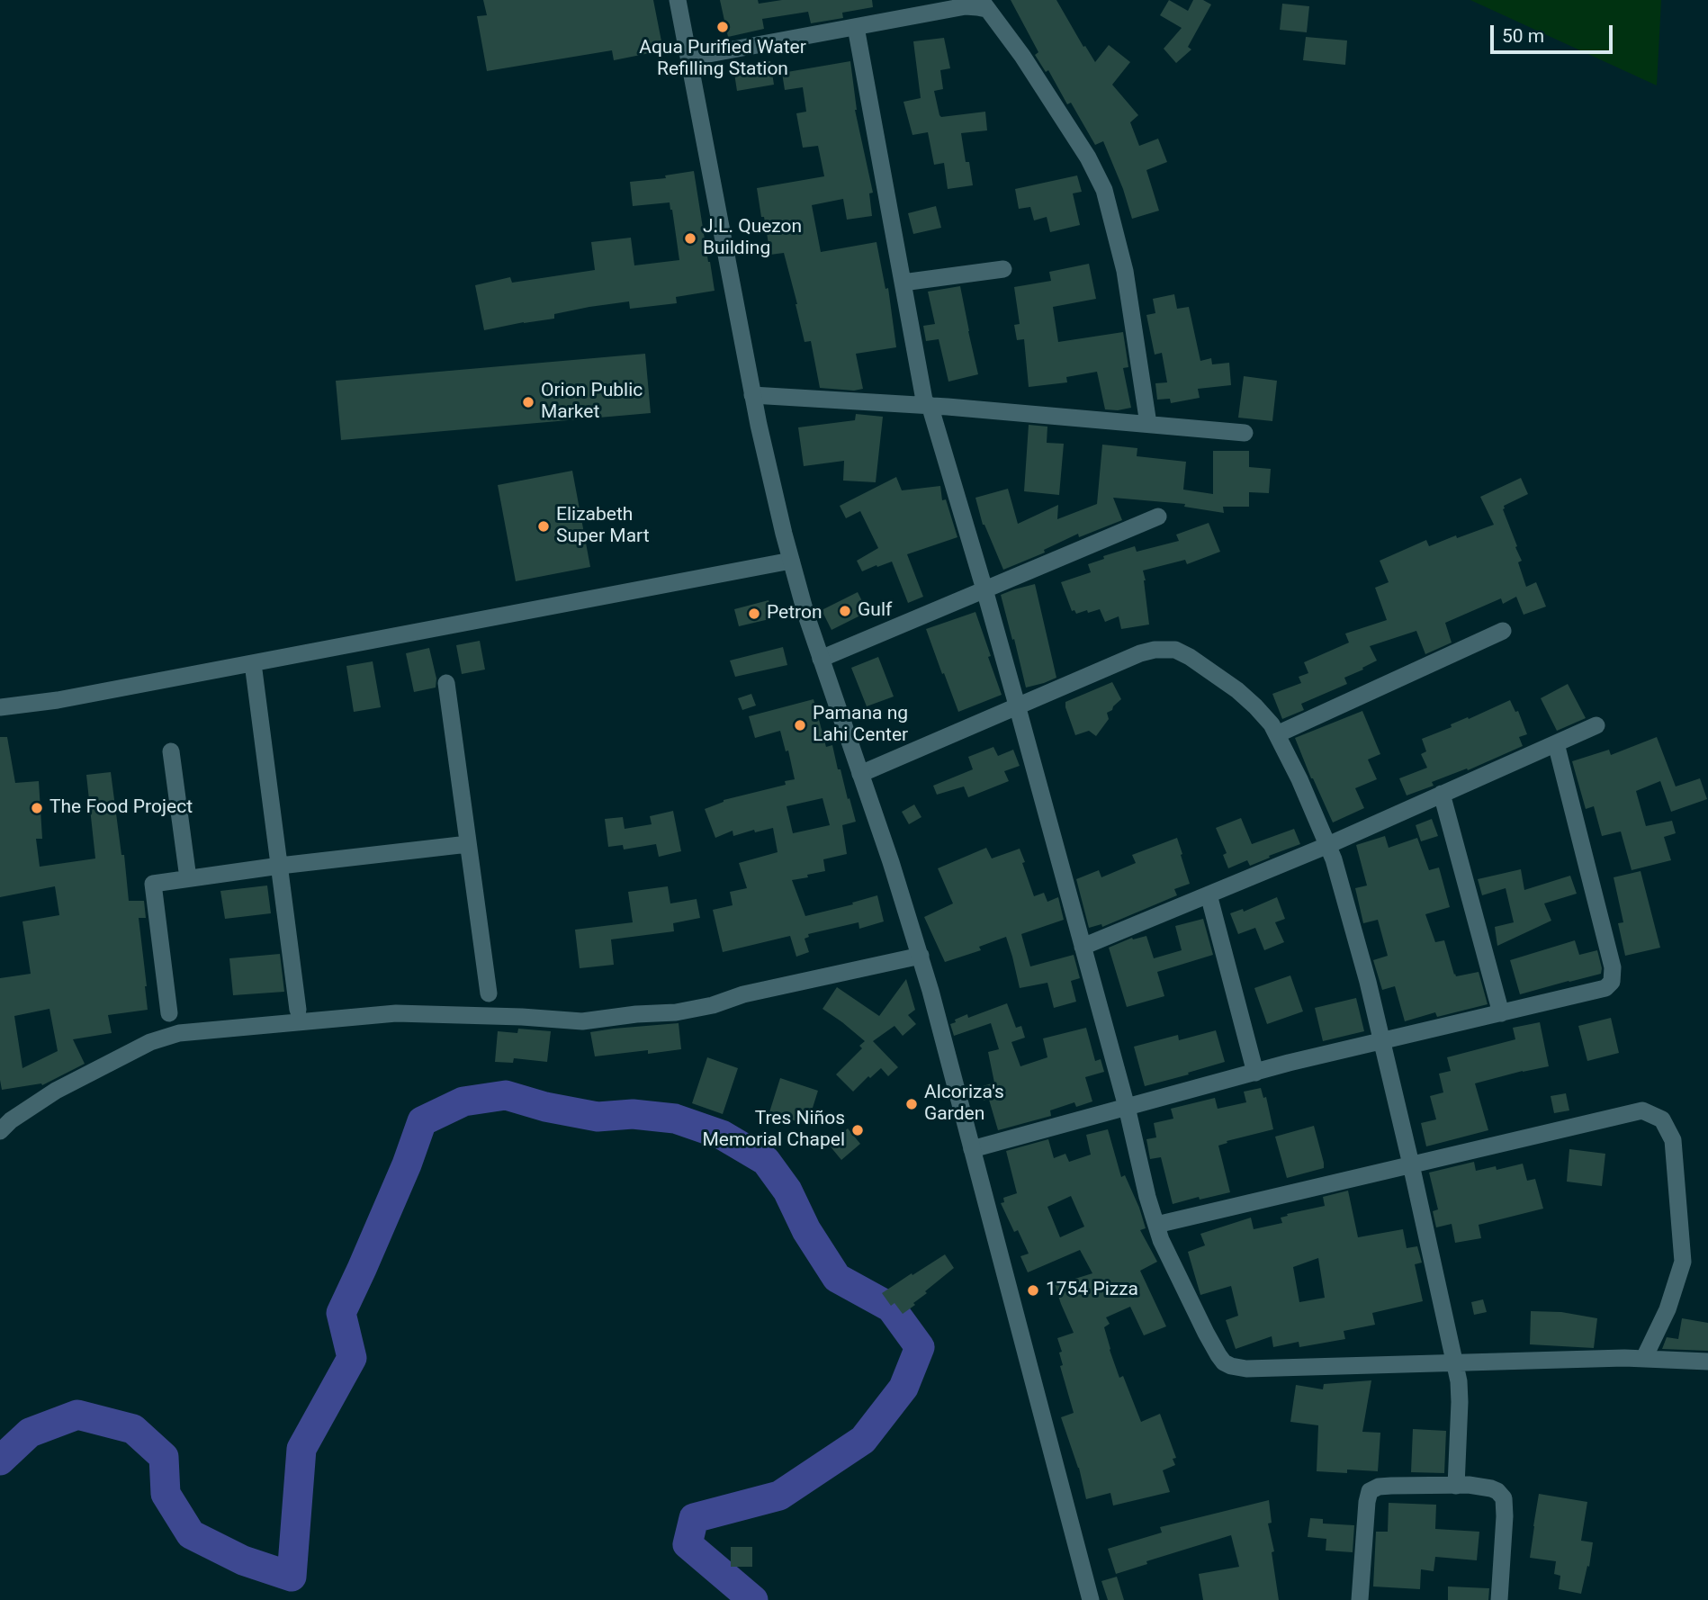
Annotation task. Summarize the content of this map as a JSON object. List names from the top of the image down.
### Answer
{
  "places": [
    "Aqua Purified Water Refilling Station",
    "J.L. Quezon Building",
    "Orion Public Market",
    "Elizabeth Super Mart",
    "Gulf",
    "Petron",
    "Pamana ng Lahi Center",
    "The Food Project",
    "Alcoriza's Garden",
    "Tres Niños Memorial Chapel",
    "1754 Pizza"
  ],
  "scale_bar": "50 m"
}
